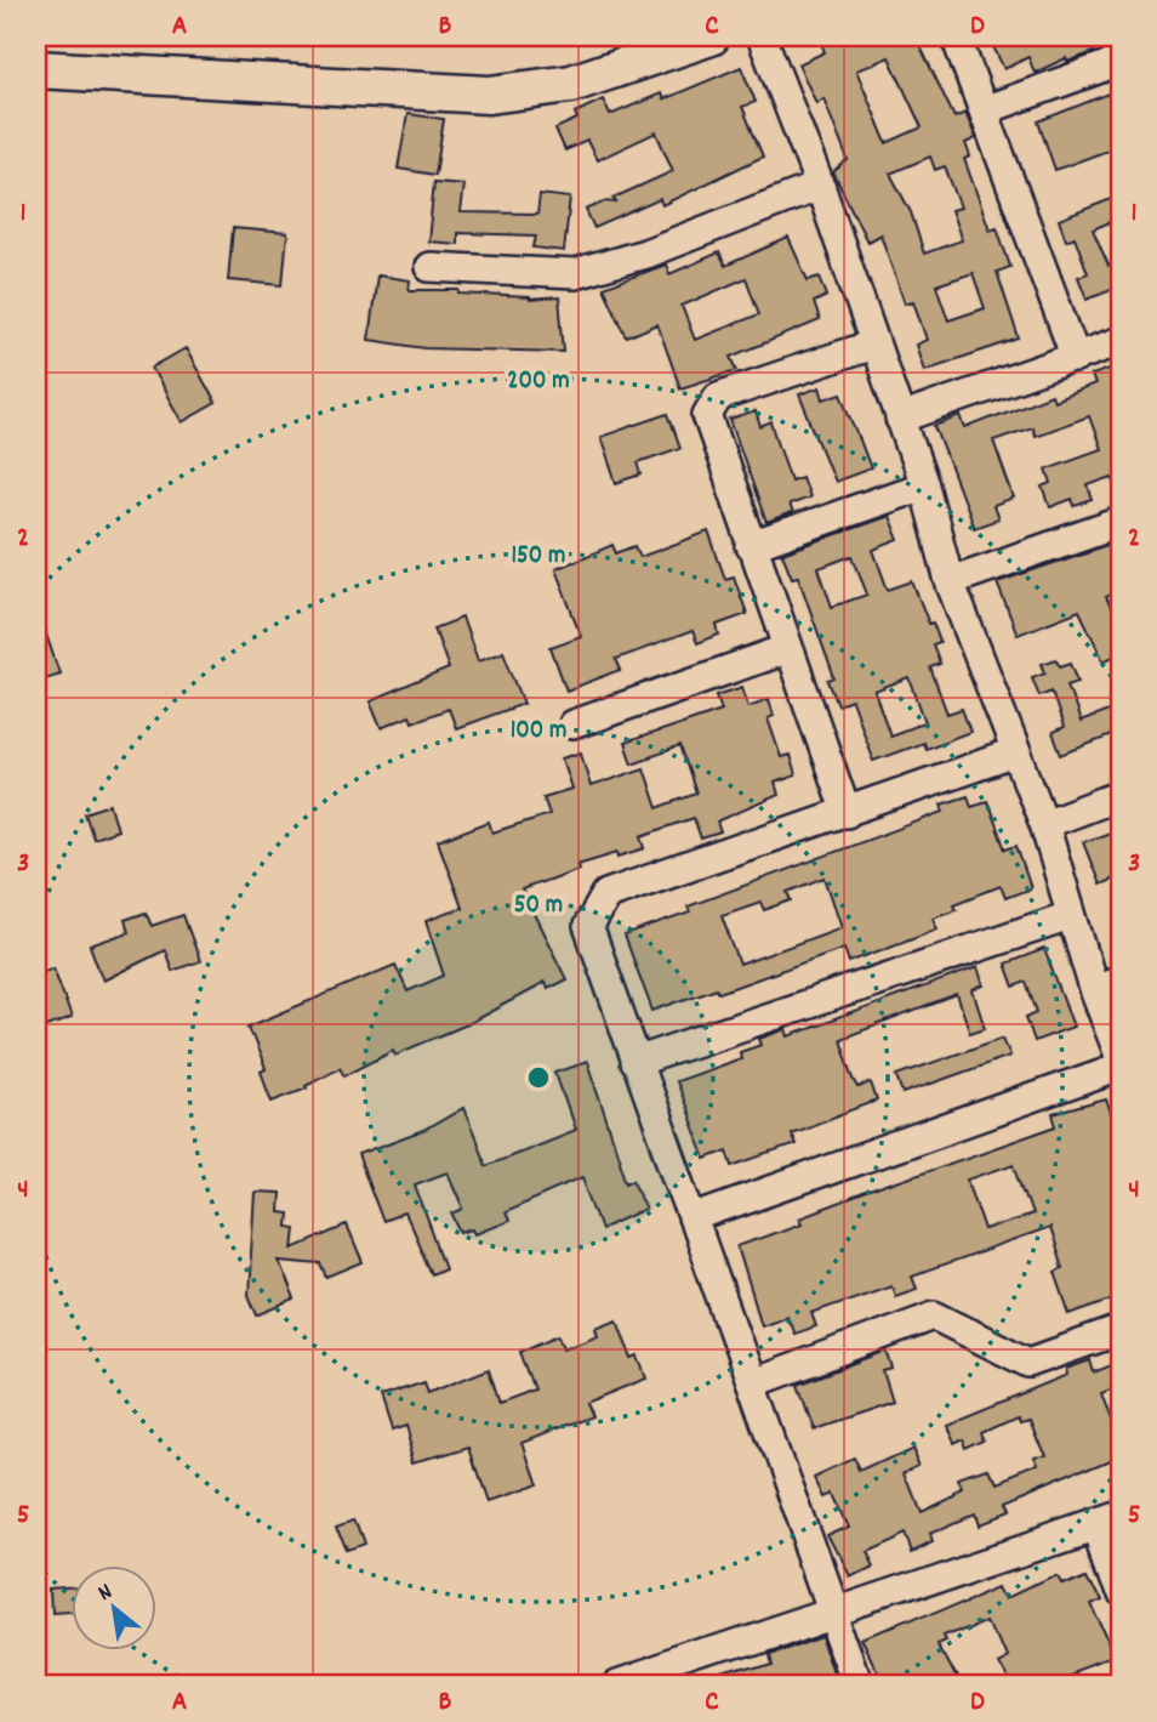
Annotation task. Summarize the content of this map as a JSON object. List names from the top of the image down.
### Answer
{
  "north": "top left",
  "grid": {
    "columns": [
      "A",
      "B",
      "C",
      "D"
    ],
    "rows": [
      "1",
      "2",
      "3",
      "4",
      "5"
    ]
  },
  "rings": [
    "200 m",
    "150 m",
    "100 m",
    "50 m"
  ]
}
